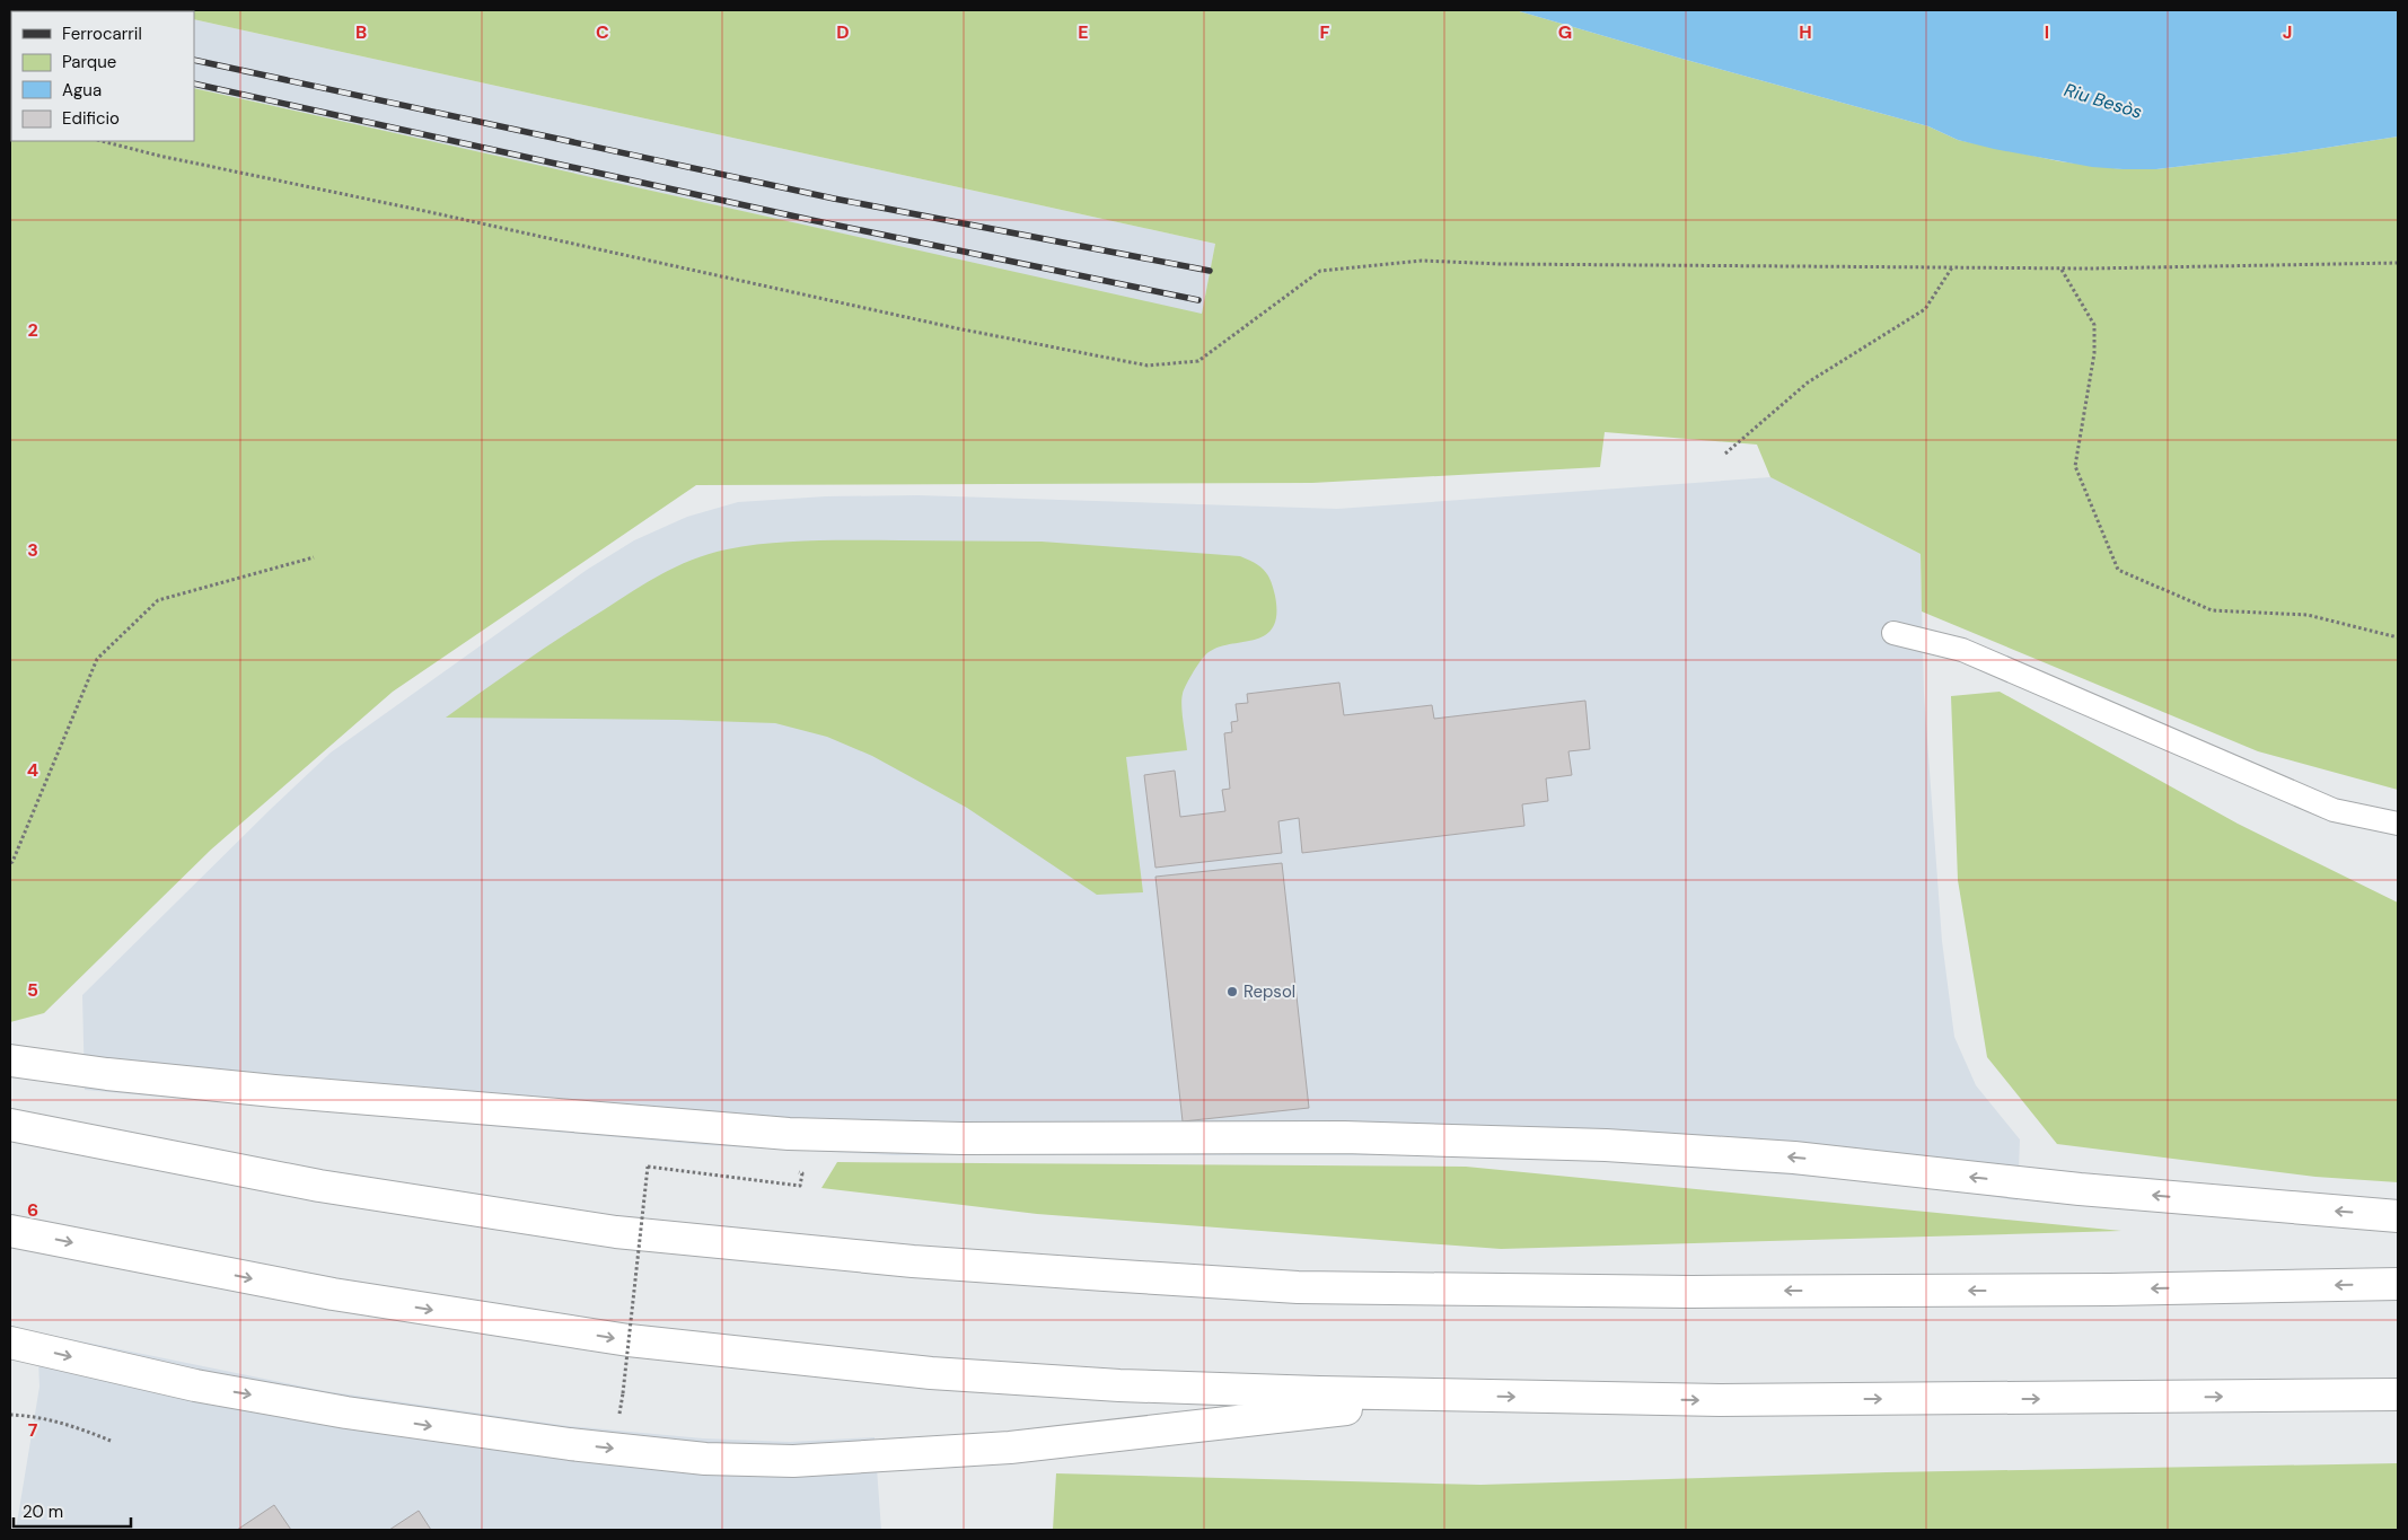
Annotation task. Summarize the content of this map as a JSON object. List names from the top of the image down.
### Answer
{
  "water": ["Riu Besòs"],
  "places": ["Repsol"],
  "legend": [
    "Ferrocarril",
    "Parque",
    "Agua",
    "Edificio"
  ],
  "scale_bar": "20 m",
  "grid": {
    "columns": [
      "B",
      "C",
      "D",
      "E",
      "F",
      "G",
      "H",
      "I",
      "J"
    ],
    "rows": [
      "2",
      "3",
      "4",
      "5",
      "6",
      "7"
    ]
  }
}
